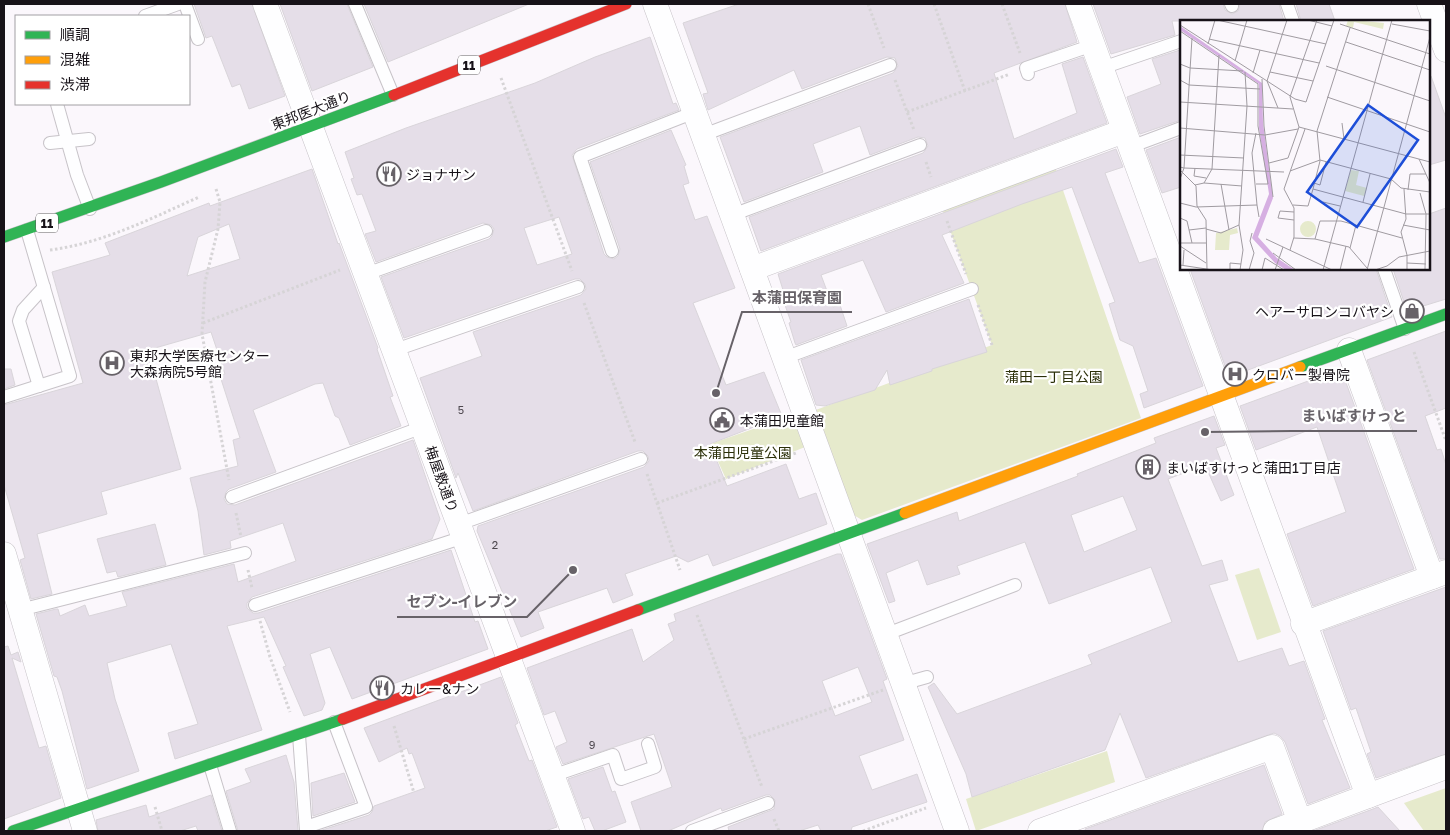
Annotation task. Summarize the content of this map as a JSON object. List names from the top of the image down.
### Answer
{
  "streets": {
    "street": ["11", "東邦医大通り", "梅屋敷通り"]
  },
  "crossings": [
    ["東邦医大通り", "梅屋敷通り"]
  ],
  "parks": ["蒲田一丁目公園", "本蒲田児童公園"],
  "places": {
    "restaurant": ["ジョナサン", "カレー&ナン"],
    "shop": ["ヘアーサロンコバヤシ"],
    "hospital": ["東邦大学医療センター 大森病院5号館", "クロバー製骨院"],
    "other": ["本蒲田保育園", "まいばすけっと", "セブン-イレブン"],
    "public building": ["本蒲田児童館"],
    "building": ["まいばすけっと蒲田1丁目店"]
  },
  "house_numbers": ["5", "2", "9"],
  "legend": ["順調", "混雑", "渋滞"]
}
